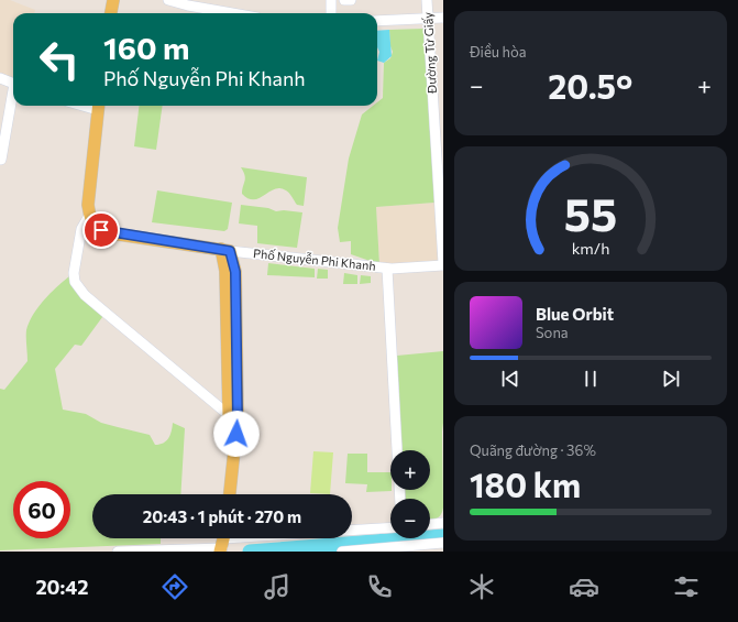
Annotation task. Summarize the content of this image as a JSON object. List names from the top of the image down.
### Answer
{
  "streets": {
    "main road": ["Phố Nguyễn Phi Khanh"],
    "street": ["Đường Từ Giấy"]
  },
  "crossings": [
    ["Đường Từ Giấy", "Phố Nguyễn Phi Khanh"]
  ],
  "page": {
    "tile": [
      "Điều hòa",
      ["Quãng đường · 36%", "180 km"]
    ],
    "turn": ["160 m", "Phố Nguyễn Phi Khanh"],
    "heat": ["−", "20.5°", "+"],
    "song": ["Blue Orbit", "Sona"],
    "map_buttons": ["+", "−"],
    "limit": "60",
    "trip": "20:43 · 1 phút · 270 m",
    "tabs": "20:42",
    "gauge": ["55", "km/h"]
  }
}
